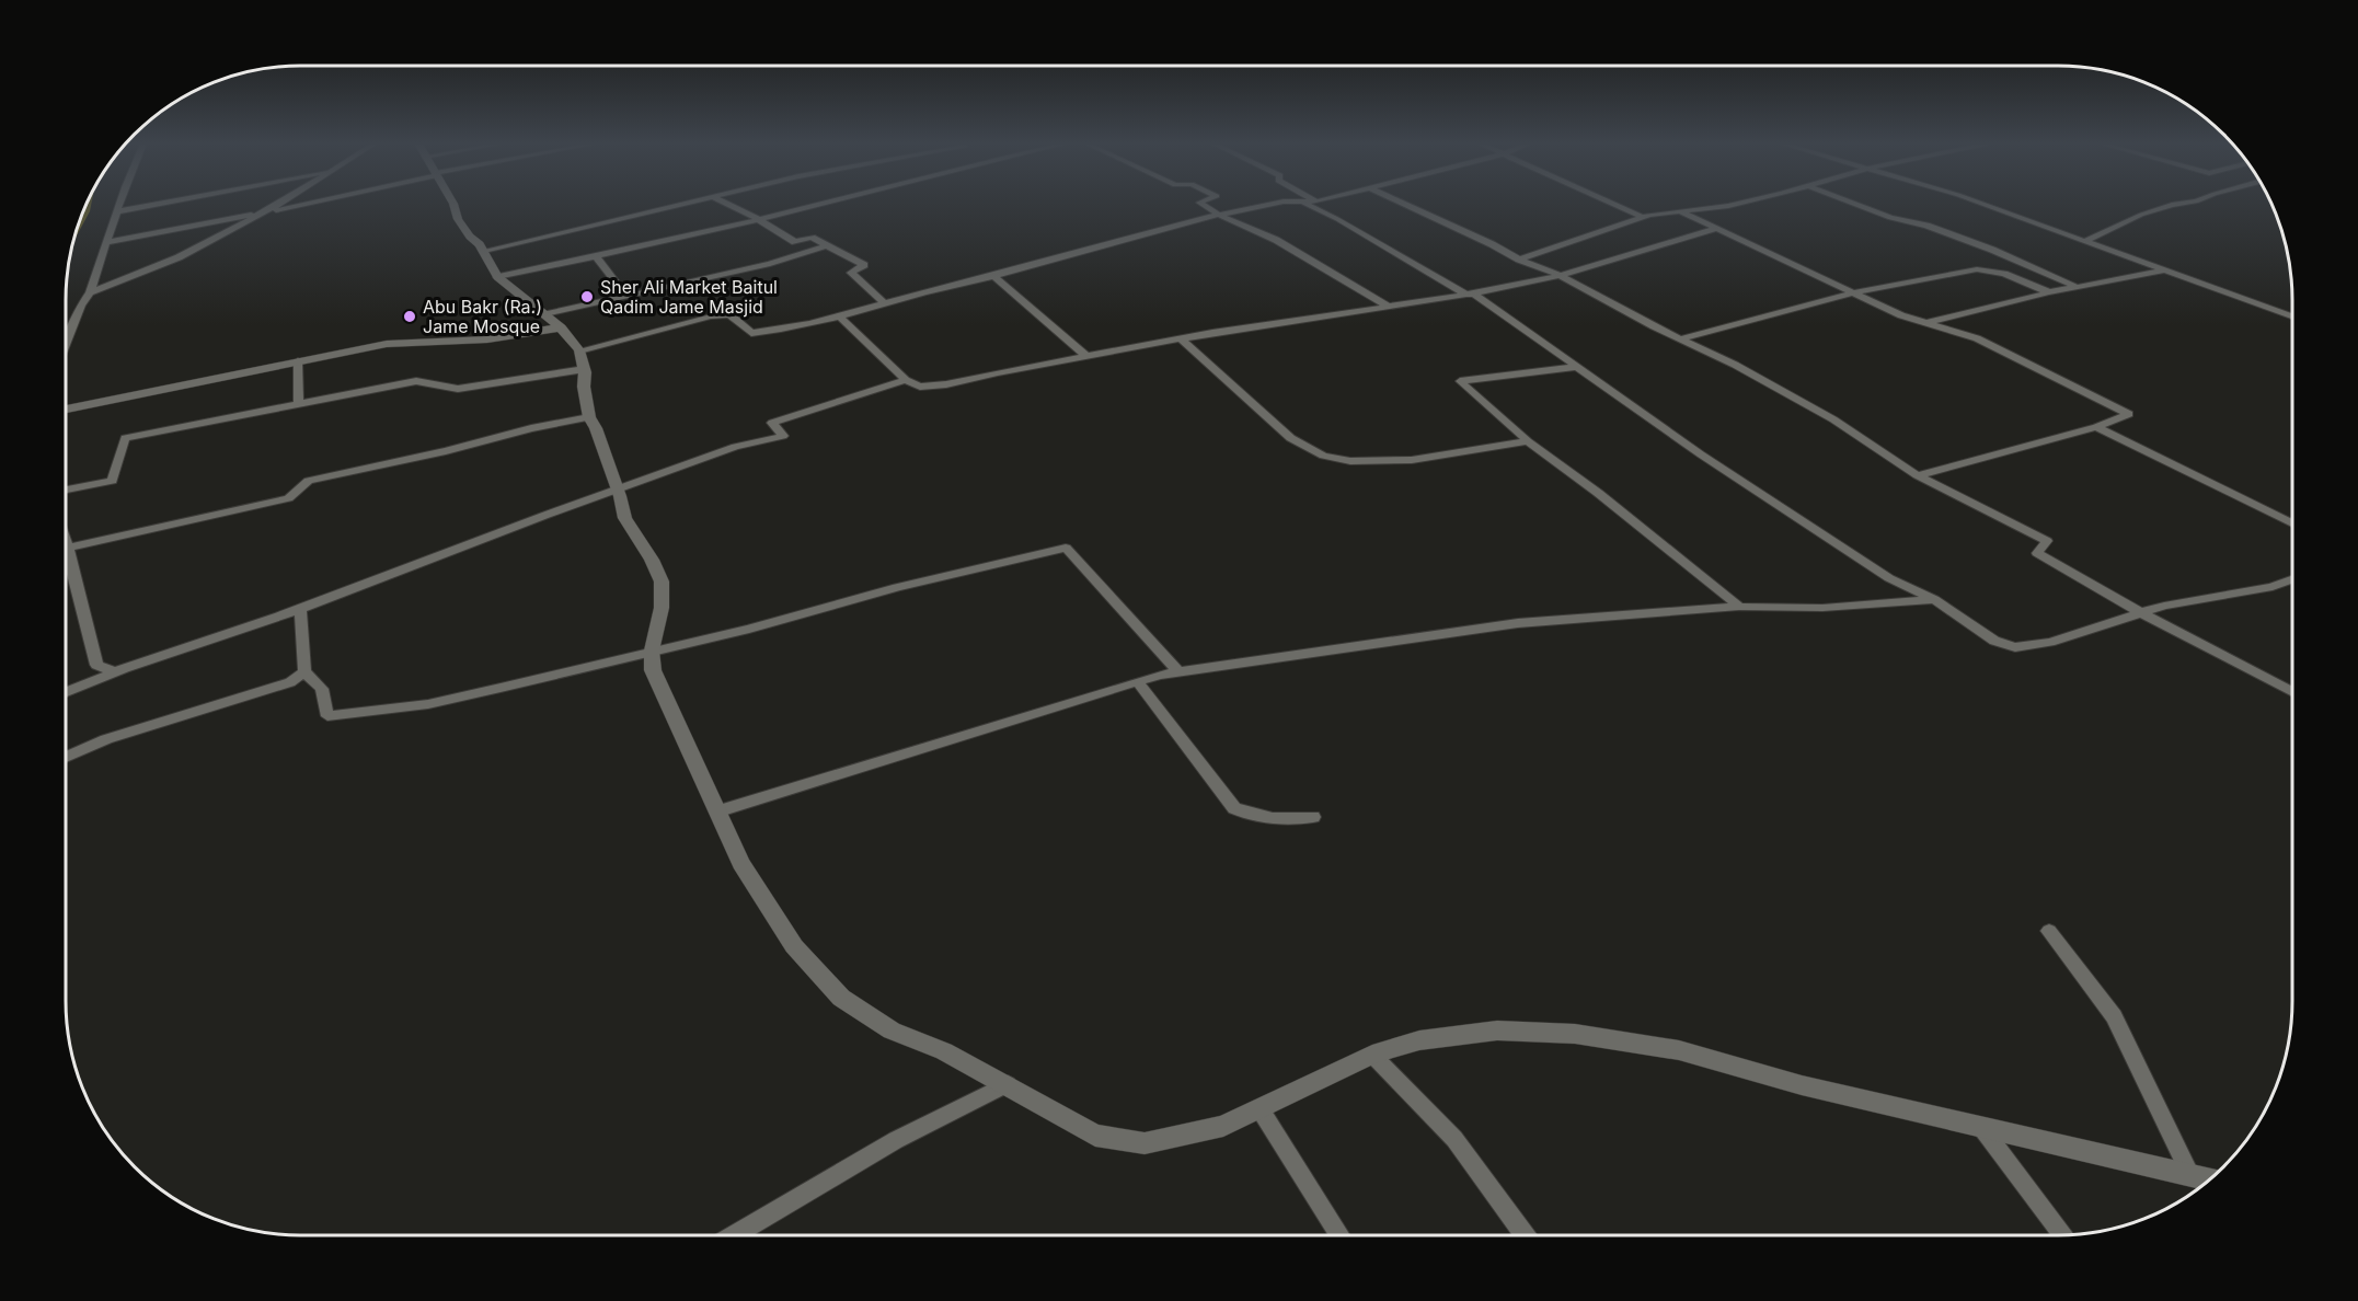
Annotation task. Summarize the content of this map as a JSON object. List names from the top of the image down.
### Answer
{
  "places": ["Sher Ali Market Baitul Qadim Jame Masjid", "Abu Bakr (Ra.) Jame Mosque"]
}
